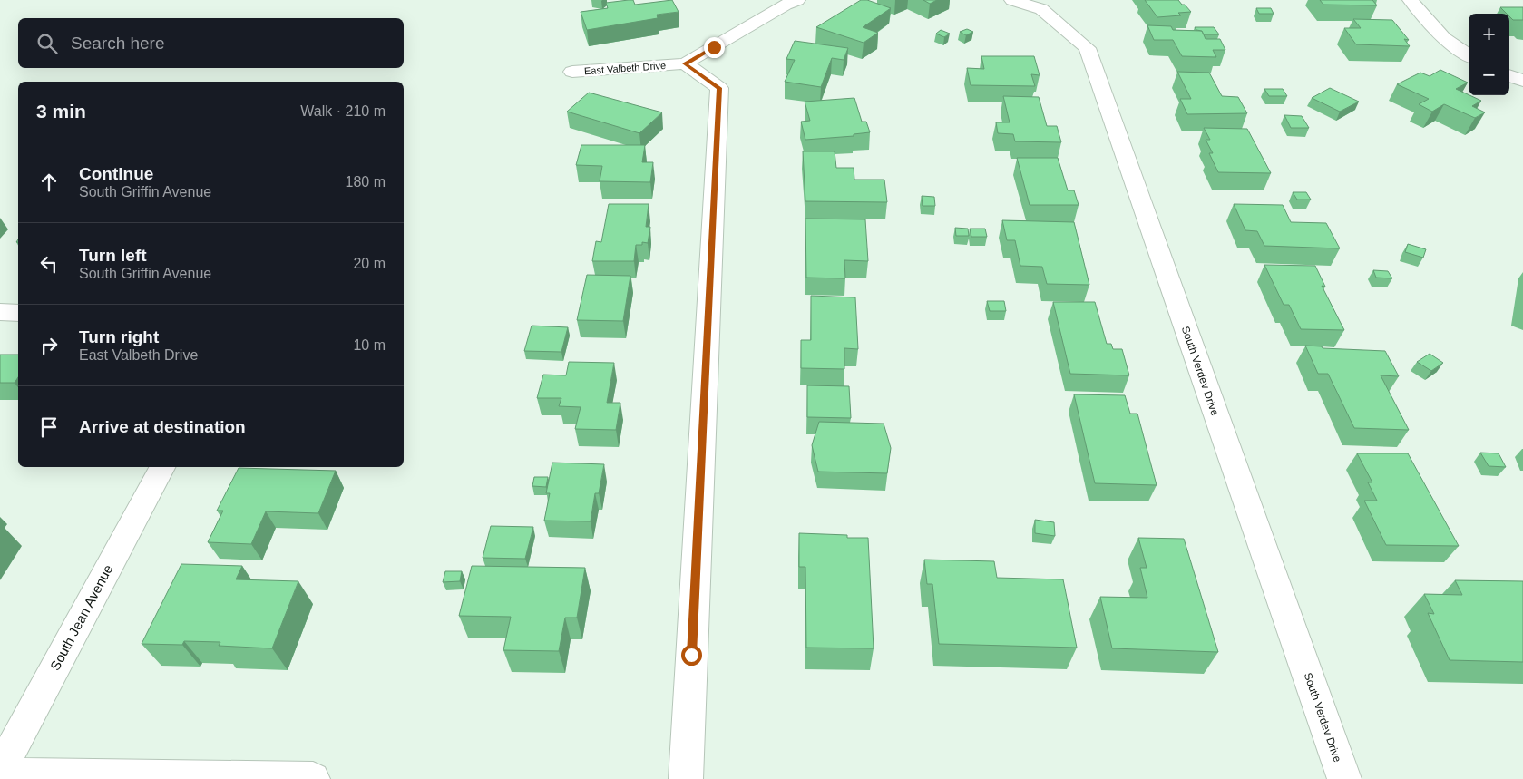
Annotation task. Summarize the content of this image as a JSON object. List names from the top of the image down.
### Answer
{
  "streets": {
    "street": ["East Valbeth Drive", "South Verdev Drive", "South Jean Avenue"]
  },
  "page": {
    "map_buttons": ["+", "−"],
    "search": "Search here",
    "heading": ["3 min", "Walk · 210 m"],
    "list": [
      ["Continue", "South Griffin Avenue", "180 m"],
      ["Turn left", "South Griffin Avenue", "20 m"],
      ["Turn right", "East Valbeth Drive", "10 m"],
      "Arrive at destination"
    ]
  }
}
